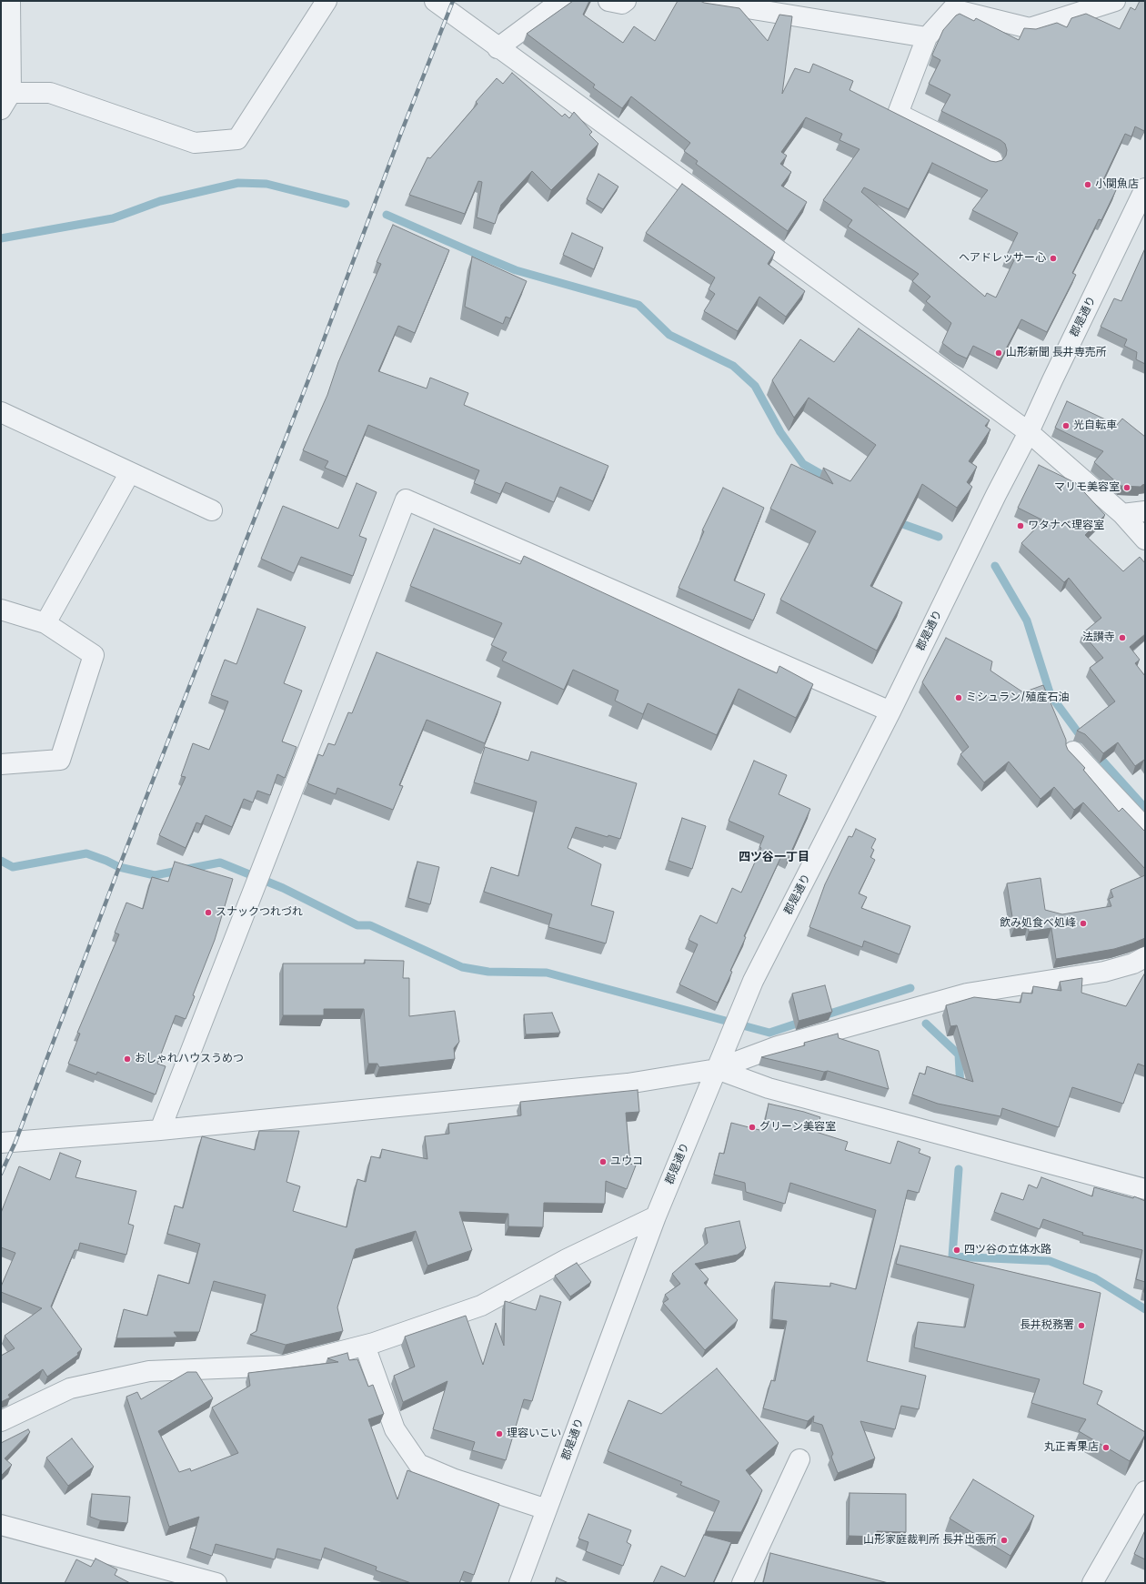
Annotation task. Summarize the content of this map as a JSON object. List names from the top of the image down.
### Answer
{
  "streets": {
    "street": ["郡是通り"]
  },
  "districts": ["四ツ谷一丁目"],
  "places": [
    "小関魚店",
    "ヘアドレッサー心",
    "山形新聞 長井専売所",
    "光自転車",
    "マリモ美容室",
    "ワタナベ理容室",
    "法讃寺",
    "ミシュラン/殖産石油",
    "スナックつれづれ",
    "飲み処食べ処峰",
    "おしゃれハウスうめつ",
    "グリーン美容室",
    "ユウコ",
    "四ツ谷の立体水路",
    "長井税務署",
    "理容いこい",
    "丸正青果店",
    "山形家庭裁判所 長井出張所"
  ]
}
